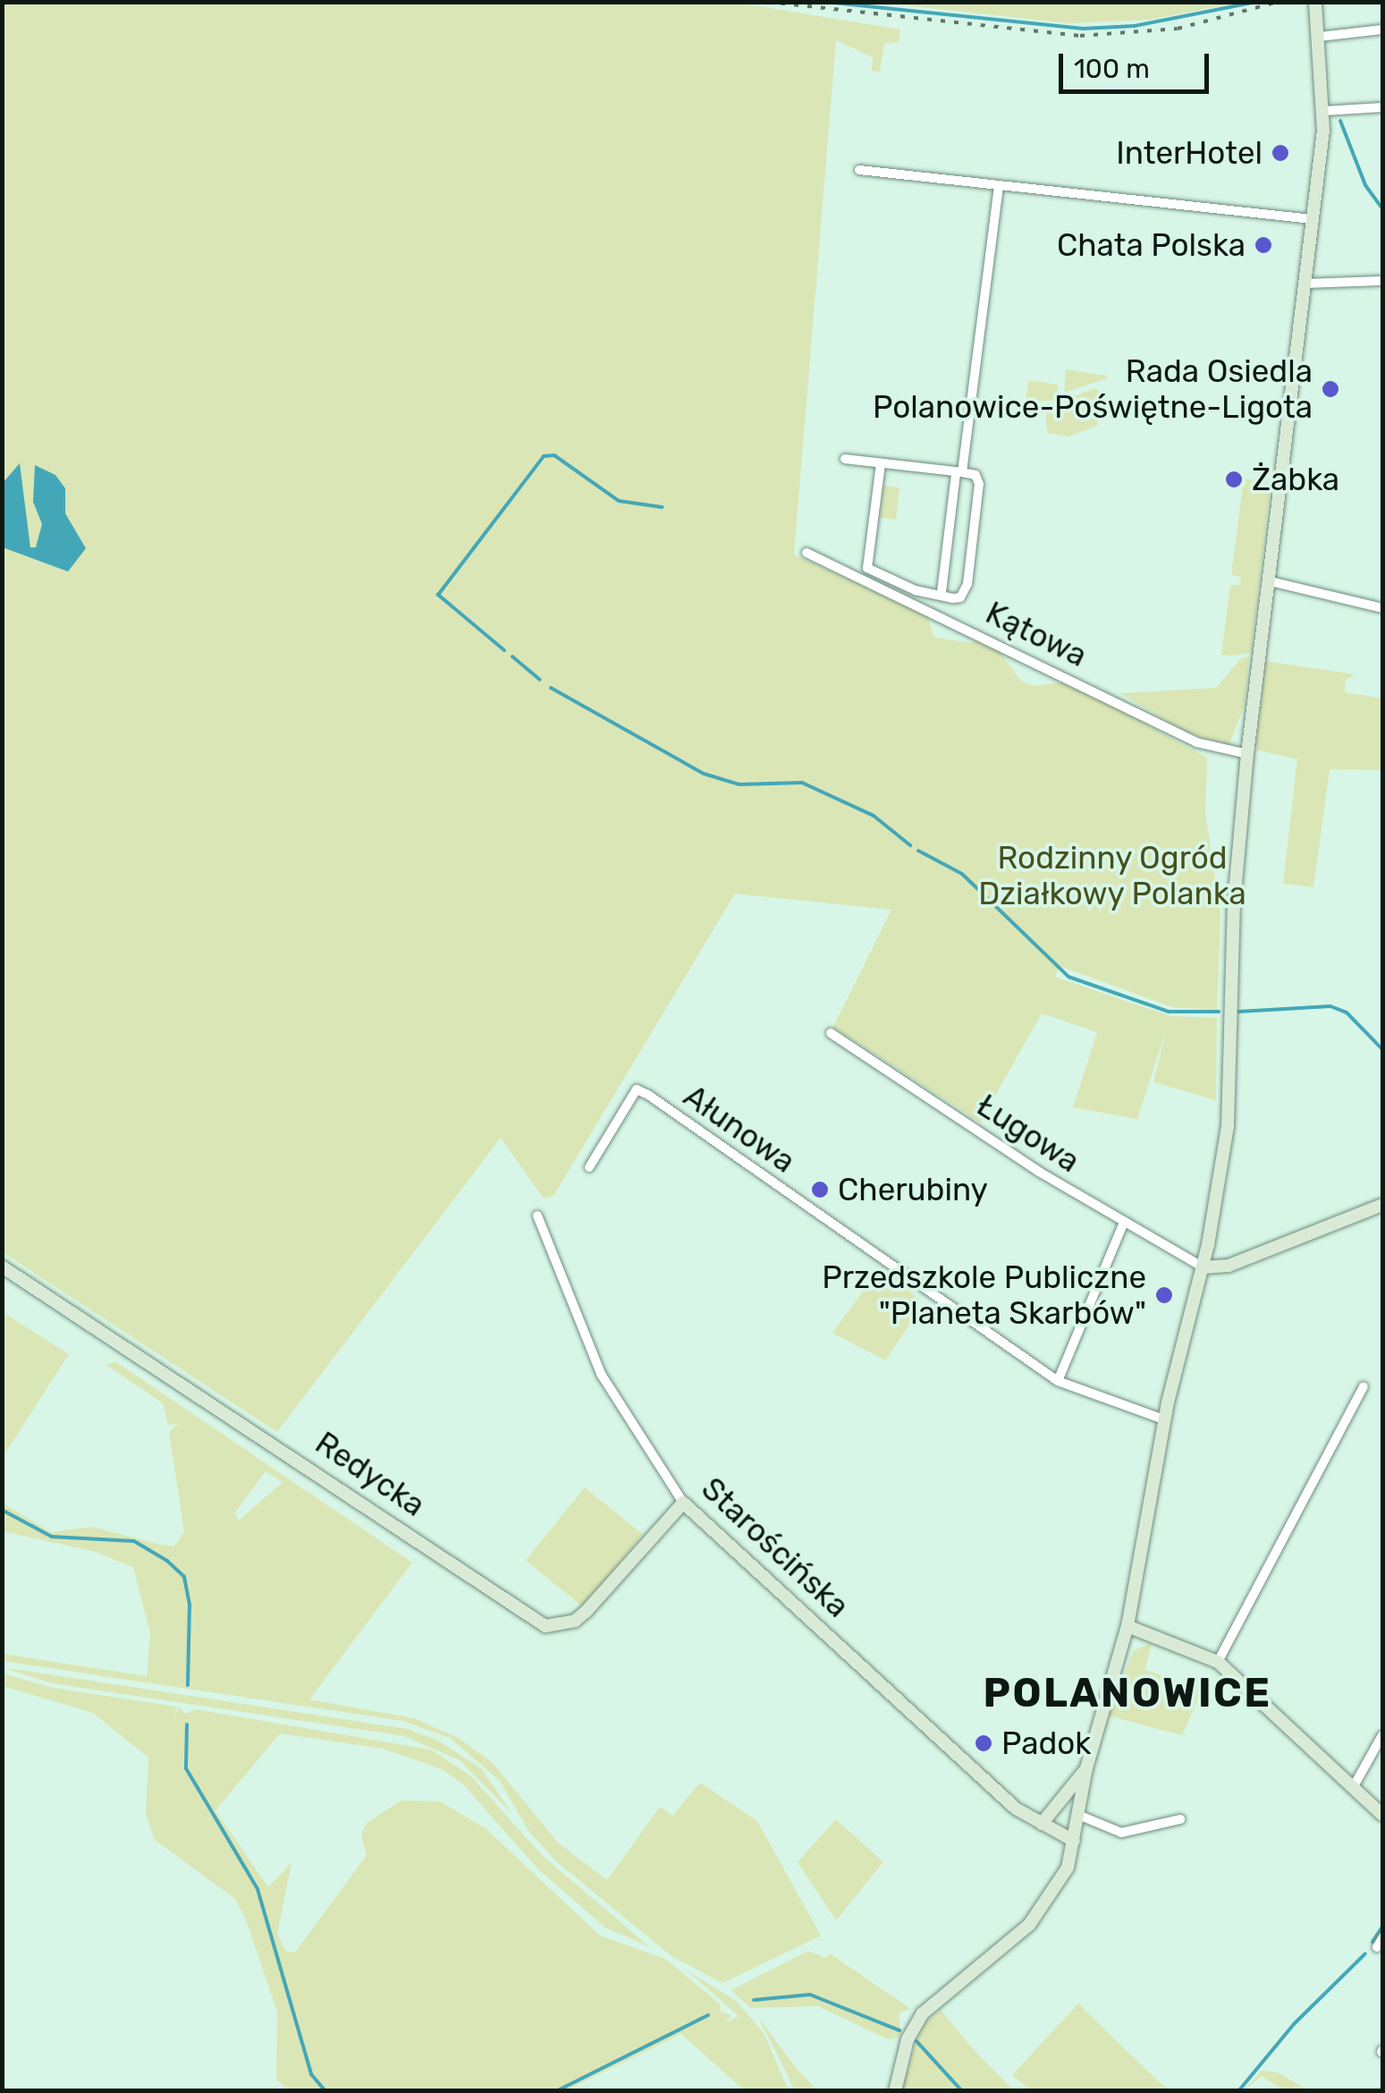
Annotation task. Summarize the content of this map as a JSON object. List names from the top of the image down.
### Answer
{
  "streets": {
    "street": [
      "Kątowa",
      "Ałunowa",
      "Ługowa",
      "Redycka",
      "Starościńska"
    ]
  },
  "crossings": [
    ["Redycka", "Starościńska"]
  ],
  "districts": ["POLANOWICE"],
  "parks": ["Rodzinny Ogród Działkowy Polanka"],
  "places": [
    "InterHotel",
    "Chata Polska",
    "Rada Osiedla Polanowice-Poświętne-Ligota",
    "Żabka",
    "Cherubiny",
    "Przedszkole Publiczne \"Planeta Skarbów\"",
    "Padok"
  ],
  "scale_bar": "100 m"
}
